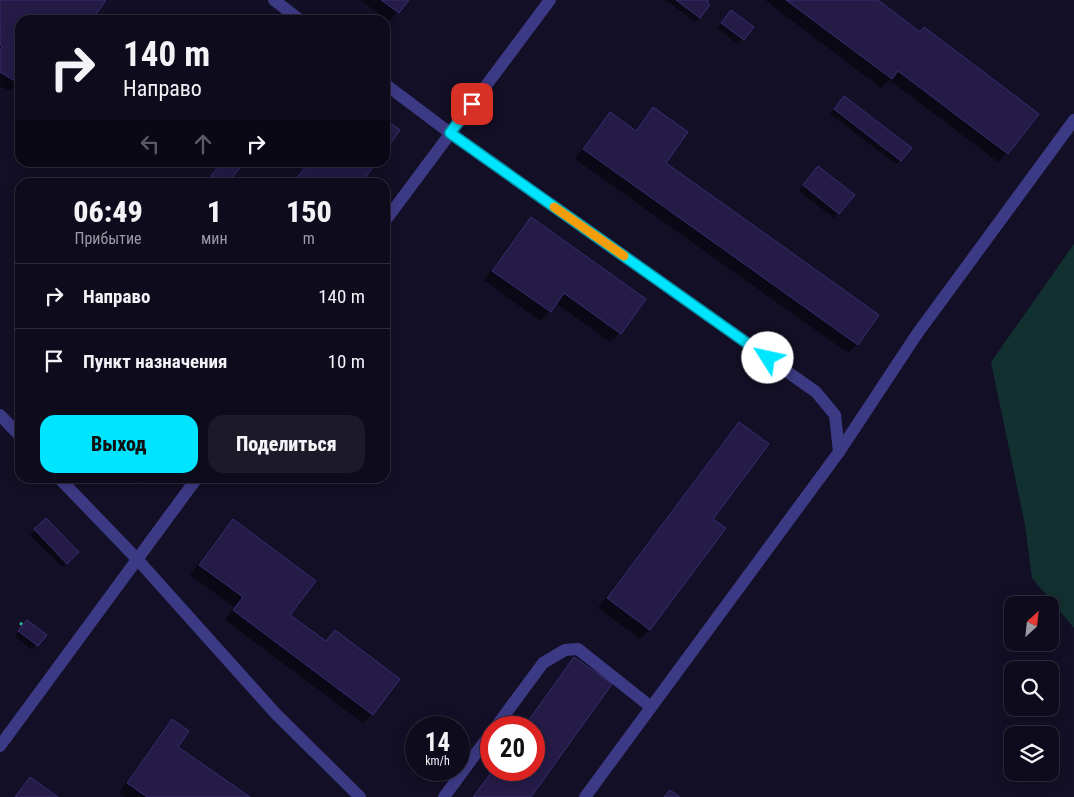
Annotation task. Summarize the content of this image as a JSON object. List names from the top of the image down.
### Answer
{
  "north": "top right",
  "page": {
    "turn": ["140 m", "Направо"],
    "eta": [
      "06:49",
      "Прибытие",
      "1",
      "мин",
      "150",
      "m"
    ],
    "list": [
      {
        "name": "Направо",
        "value": "140 m"
      },
      {
        "name": "Пункт назначения",
        "value": "10 m"
      }
    ],
    "buttons": ["Выход", "Поделиться"],
    "speed": "14 km/h",
    "limit": "20"
  }
}
